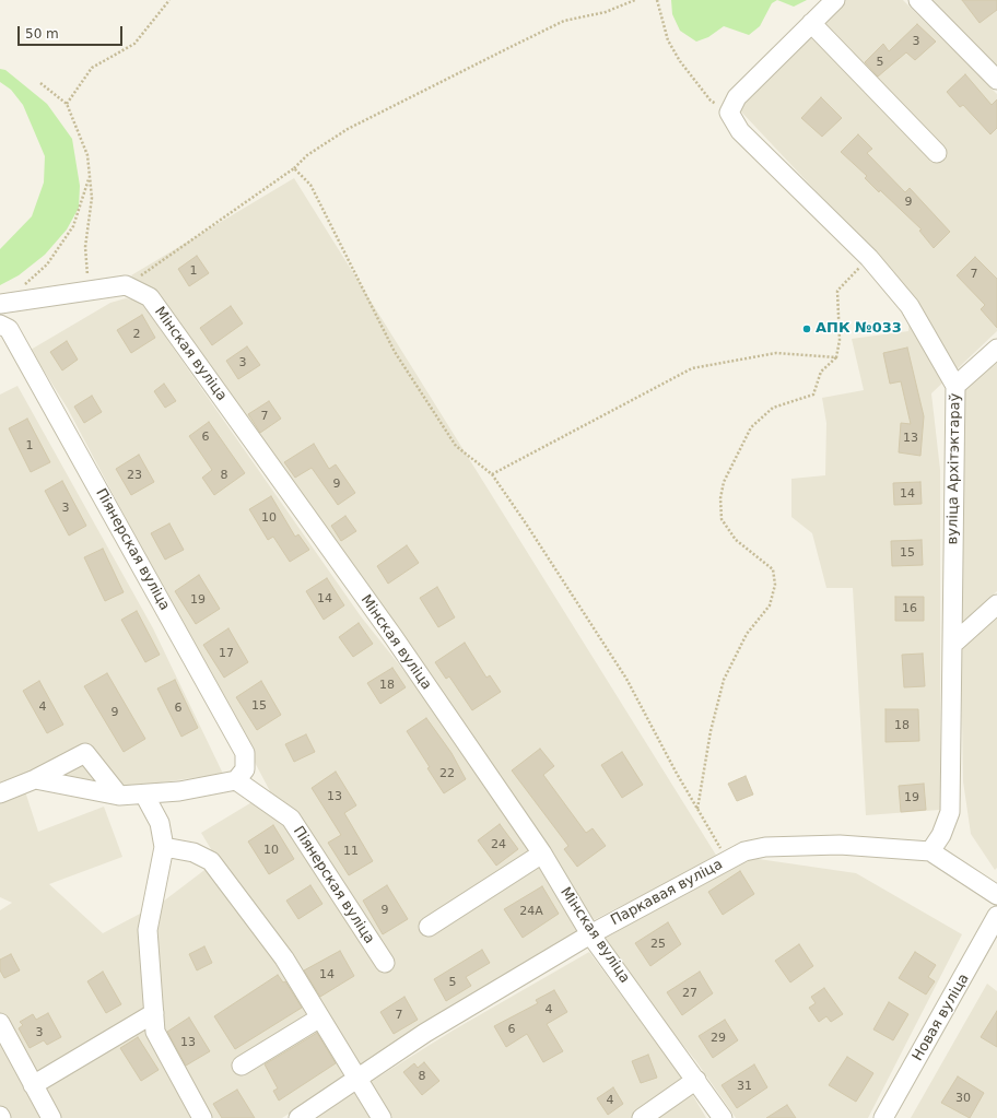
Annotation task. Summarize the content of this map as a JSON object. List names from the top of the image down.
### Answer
{
  "streets": {
    "street": [
      "Мінская вуліца",
      "вуліца Архітэктараў",
      "Піянерская вуліца",
      "Паркавая вуліца",
      "Новая вуліца"
    ]
  },
  "crossings": [
    ["Мінская вуліца", "Паркавая вуліца"],
    ["вуліца Архітэктараў", "Паркавая вуліца"]
  ],
  "places": ["АПК №033"],
  "house_numbers": [
    "3",
    "5",
    "9",
    "1",
    "7",
    "2",
    "3",
    "7",
    "6",
    "13",
    "1",
    "23",
    "8",
    "9",
    "14",
    "3",
    "10",
    "15",
    "14",
    "19",
    "16",
    "17",
    "18",
    "15",
    "4",
    "6",
    "9",
    "18",
    "22",
    "13",
    "19",
    "24",
    "10",
    "11",
    "9",
    "24А",
    "25",
    "14",
    "5",
    "27",
    "4",
    "7",
    "6",
    "3",
    "29",
    "13",
    "8",
    "31",
    "30",
    "4"
  ],
  "scale_bar": "50 m"
}
